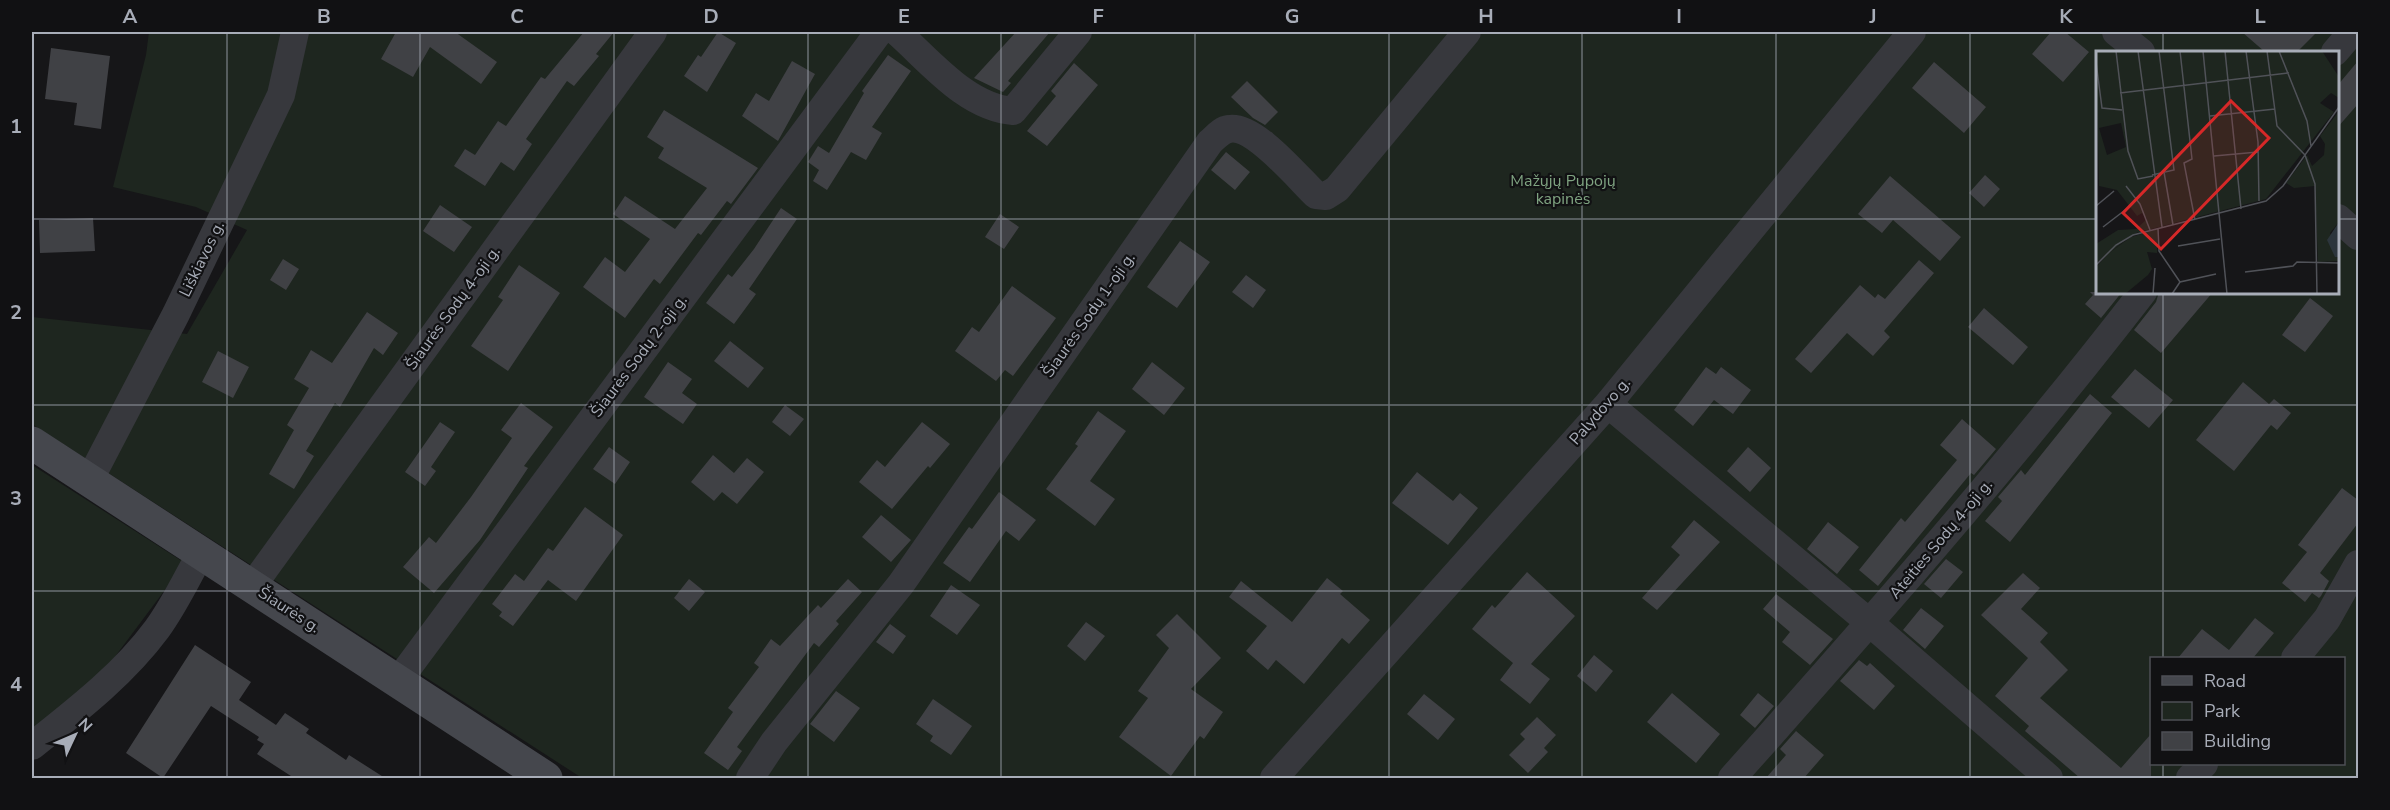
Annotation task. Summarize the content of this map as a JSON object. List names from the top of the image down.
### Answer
{
  "streets": {
    "main road": ["Šiaurės g."],
    "street": [
      "Liškiavos g.",
      "Šiaurės Sodų 4-oji g.",
      "Šiaurės Sodų 1-oji g.",
      "Šiaurės Sodų 2-oji g.",
      "Palydovo g.",
      "Ateities Sodų 4-oji g."
    ]
  },
  "crossings": [
    ["Liškiavos g.", "Šiaurės g."],
    ["Šiaurės Sodų 4-oji g.", "Šiaurės g."],
    ["Šiaurės Sodų 2-oji g.", "Šiaurės g."]
  ],
  "parks": ["Mažųjų Pupojų kapinės"],
  "legend": ["Road", "Park", "Building"],
  "north": "top right",
  "grid": {
    "columns": [
      "A",
      "B",
      "C",
      "D",
      "E",
      "F",
      "G",
      "H",
      "I",
      "J",
      "K",
      "L"
    ],
    "rows": [
      "1",
      "2",
      "3",
      "4"
    ]
  }
}
